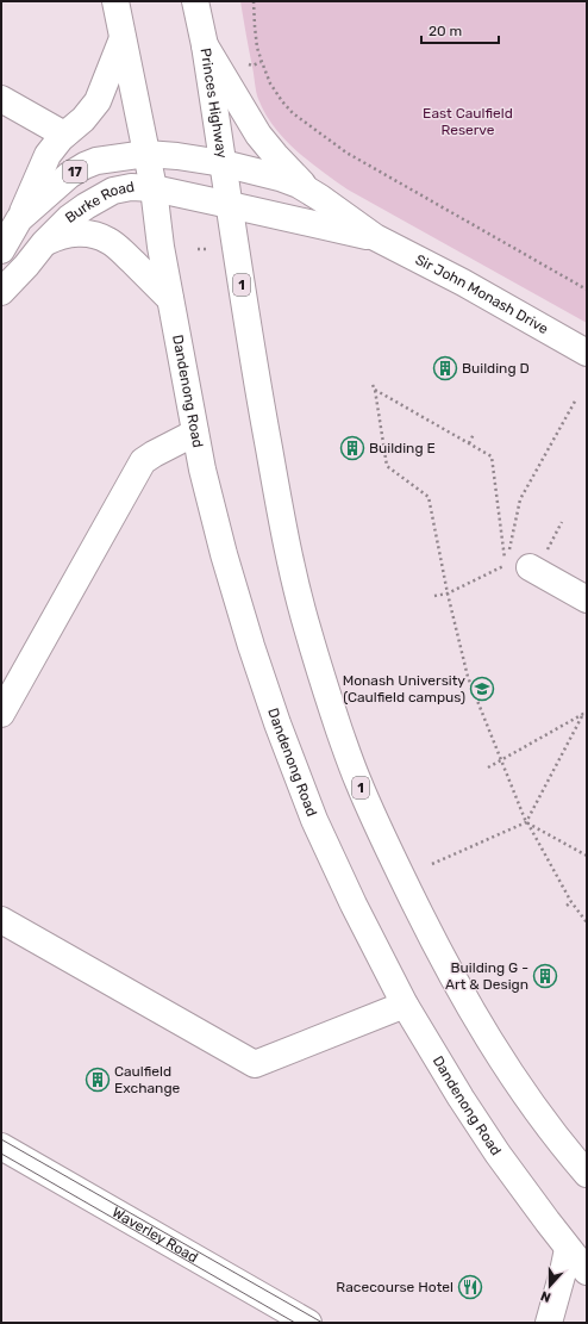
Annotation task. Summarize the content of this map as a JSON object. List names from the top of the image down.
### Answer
{
  "streets": {
    "main road": [
      "Princes Highway",
      "17",
      "Burke Road",
      "1",
      "Sir John Monash Drive",
      "Dandenong Road",
      "Waverley Road"
    ]
  },
  "crossings": [
    ["Princes Highway", "17"],
    ["Princes Highway", "Burke Road"],
    ["Princes Highway", "1"],
    ["Princes Highway", "Sir John Monash Drive"],
    ["17", "Sir John Monash Drive"],
    ["Burke Road", "1"],
    ["Burke Road", "Sir John Monash Drive"],
    ["Burke Road", "Dandenong Road"],
    ["1", "Sir John Monash Drive"]
  ],
  "parks": ["East Caulfield Reserve"],
  "places": {
    "building": [
      "Building D",
      "Building E",
      "Building G - Art & Design",
      "Caulfield Exchange"
    ],
    "school or university": ["Monash University (Caulfield campus)"],
    "restaurant": ["Racecourse Hotel"]
  },
  "scale_bar": "20 m",
  "north": "bottom"
}
